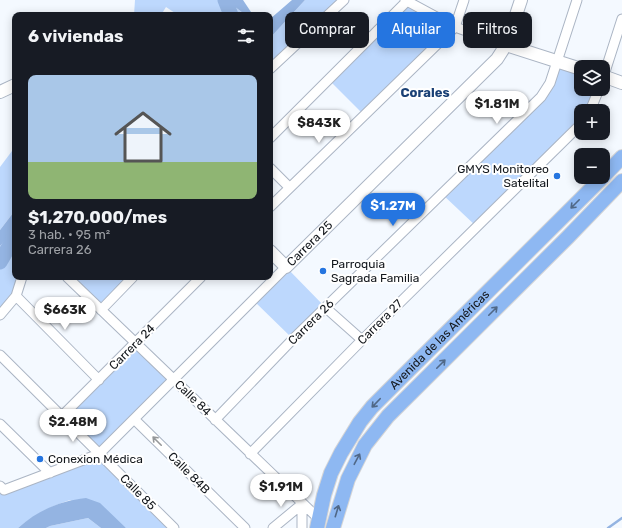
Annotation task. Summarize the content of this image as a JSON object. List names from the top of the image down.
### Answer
{
  "streets": {
    "main road": ["Avenida de las Américas"],
    "street": [
      "Carrera 25",
      "Carrera 26",
      "Carrera 27",
      "Carrera 24",
      "Calle 84",
      "Calle 84B",
      "Calle 85"
    ]
  },
  "crossings": [
    ["Carrera 25", "Calle 84"],
    ["Carrera 25", "Calle 84B"],
    ["Carrera 25", "Calle 85"],
    ["Carrera 26", "Calle 84"],
    ["Carrera 27", "Calle 84"],
    ["Avenida de las Américas", "Calle 84"],
    ["Carrera 24", "Calle 84"],
    ["Carrera 24", "Calle 85"]
  ],
  "one_way": ["Calle 84B"],
  "districts": ["Corales"],
  "places": ["GMYS Monitoreo Satelital", "Parroquia Sagrada Familia", "Conexion Médica"],
  "page": {
    "chip": ["Comprar", "Alquilar", "Filtros"],
    "heading": "6 viviendas",
    "map_buttons": ["+", "−"],
    "list": [
      {
        "name": "$1,270,000/mes",
        "note": "3 hab. · 95 m² · Carrera 26"
      }
    ],
    "price": [
      "$1.81M",
      "$843K",
      "$1.27M",
      "$663K",
      "$2.48M",
      "$1.91M"
    ]
  }
}
